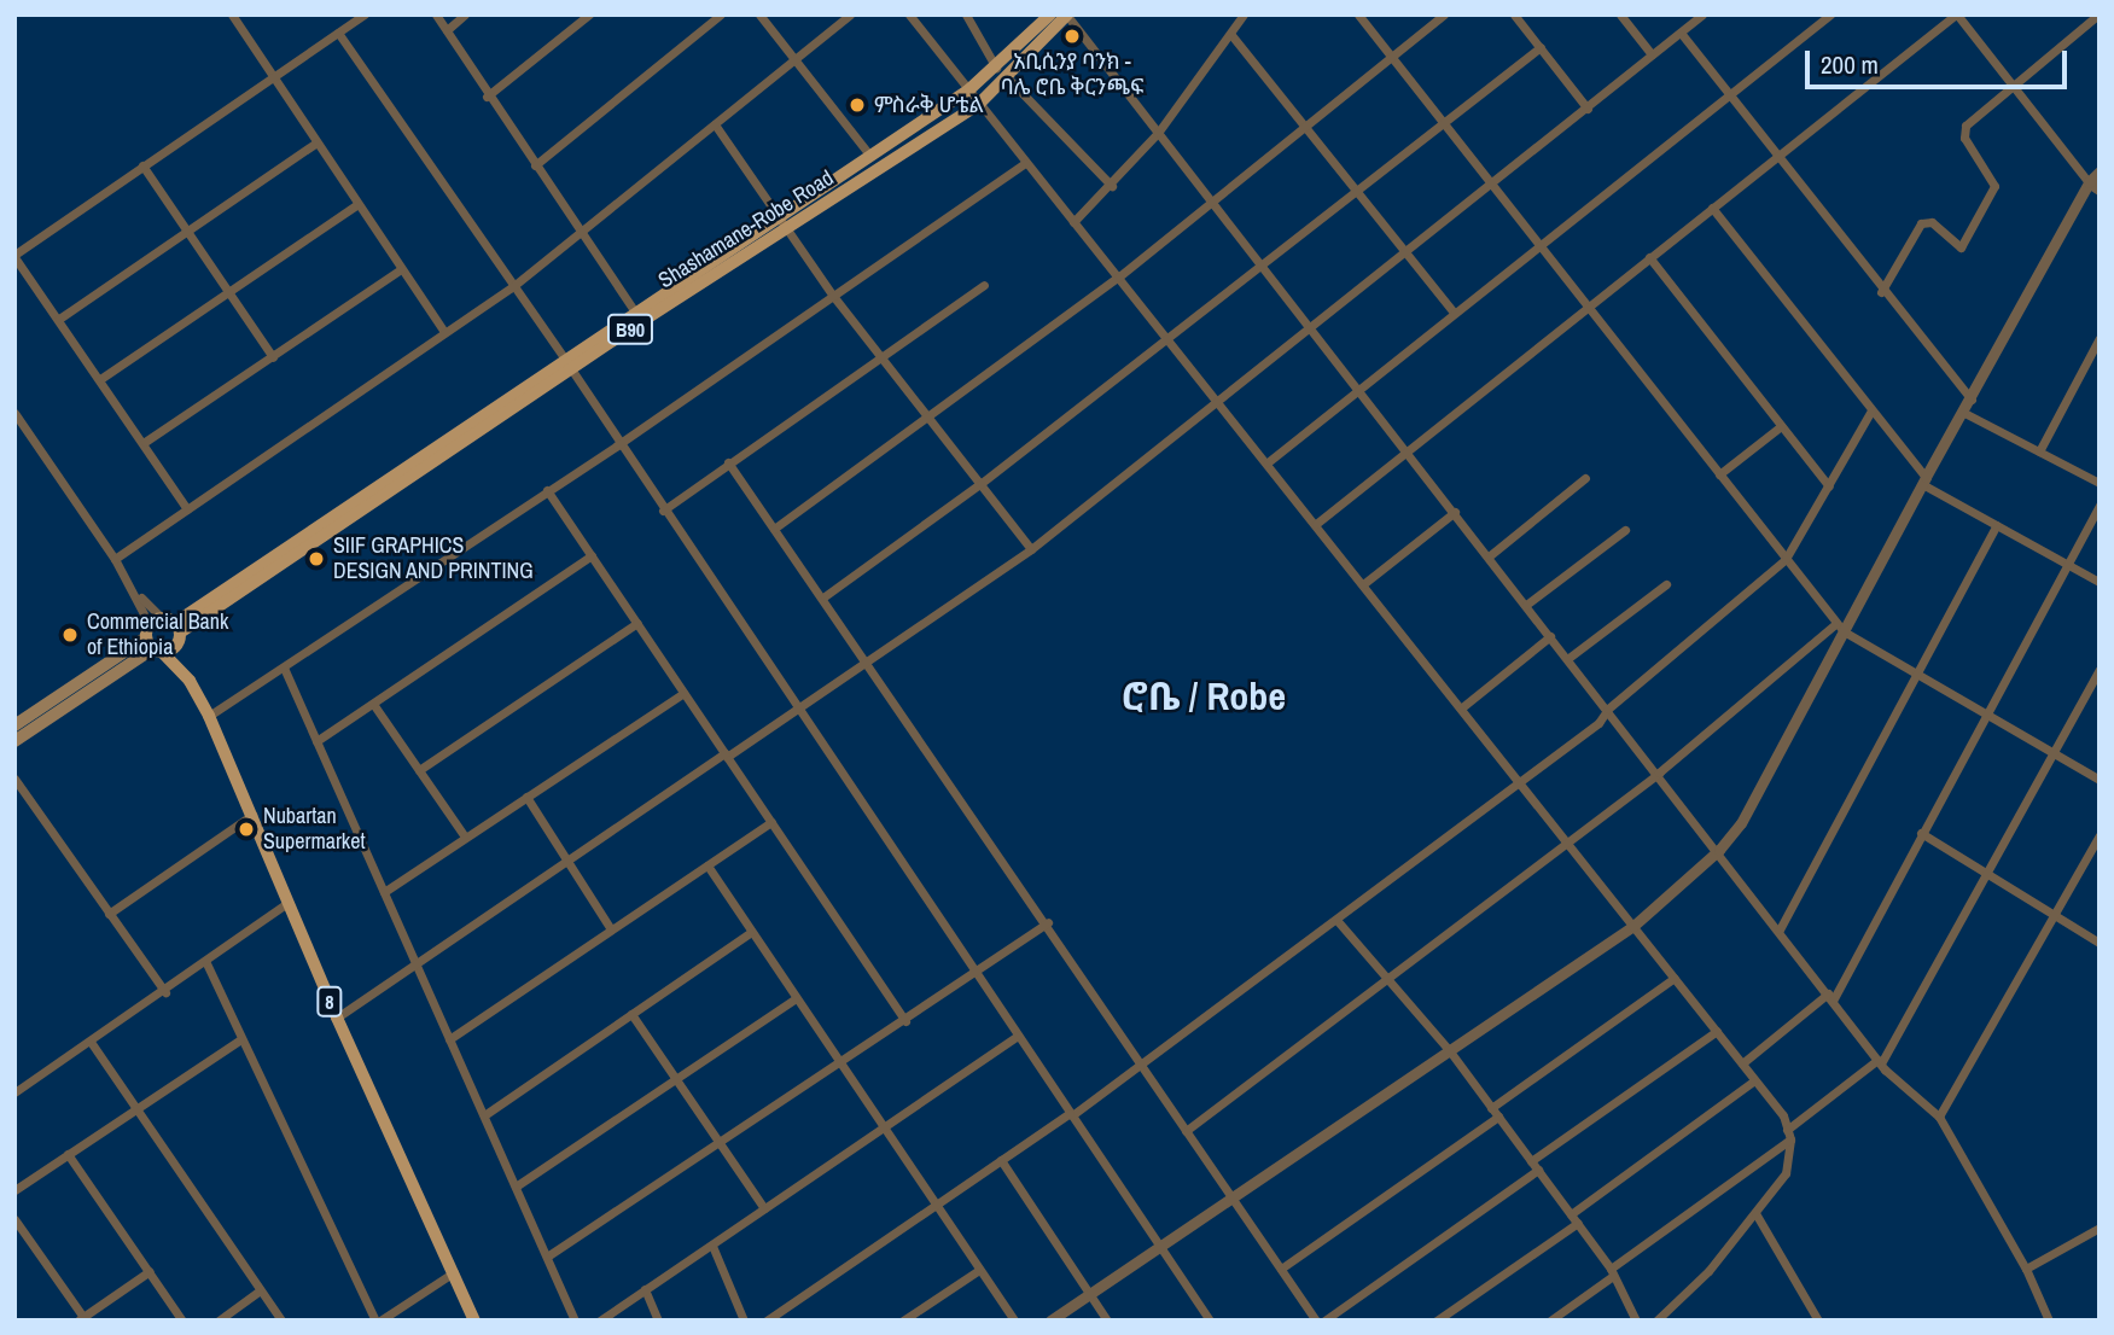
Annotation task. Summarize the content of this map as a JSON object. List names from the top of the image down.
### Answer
{
  "streets": {
    "main road": ["Shashamane-Robe Road", "B90", "8"]
  },
  "crossings": [
    ["Shashamane-Robe Road", "8"]
  ],
  "districts": ["ሮቤ / Robe"],
  "places": [
    "አቢሲንያ ባንክ - ባሌ ሮቤ ቅርንጫፍ",
    "ምስራቅ ሆቴል",
    "SIIF GRAPHICS DESIGN AND PRINTING",
    "Commercial Bank of Ethiopia",
    "Nubartan Supermarket"
  ],
  "scale_bar": "200 m"
}
